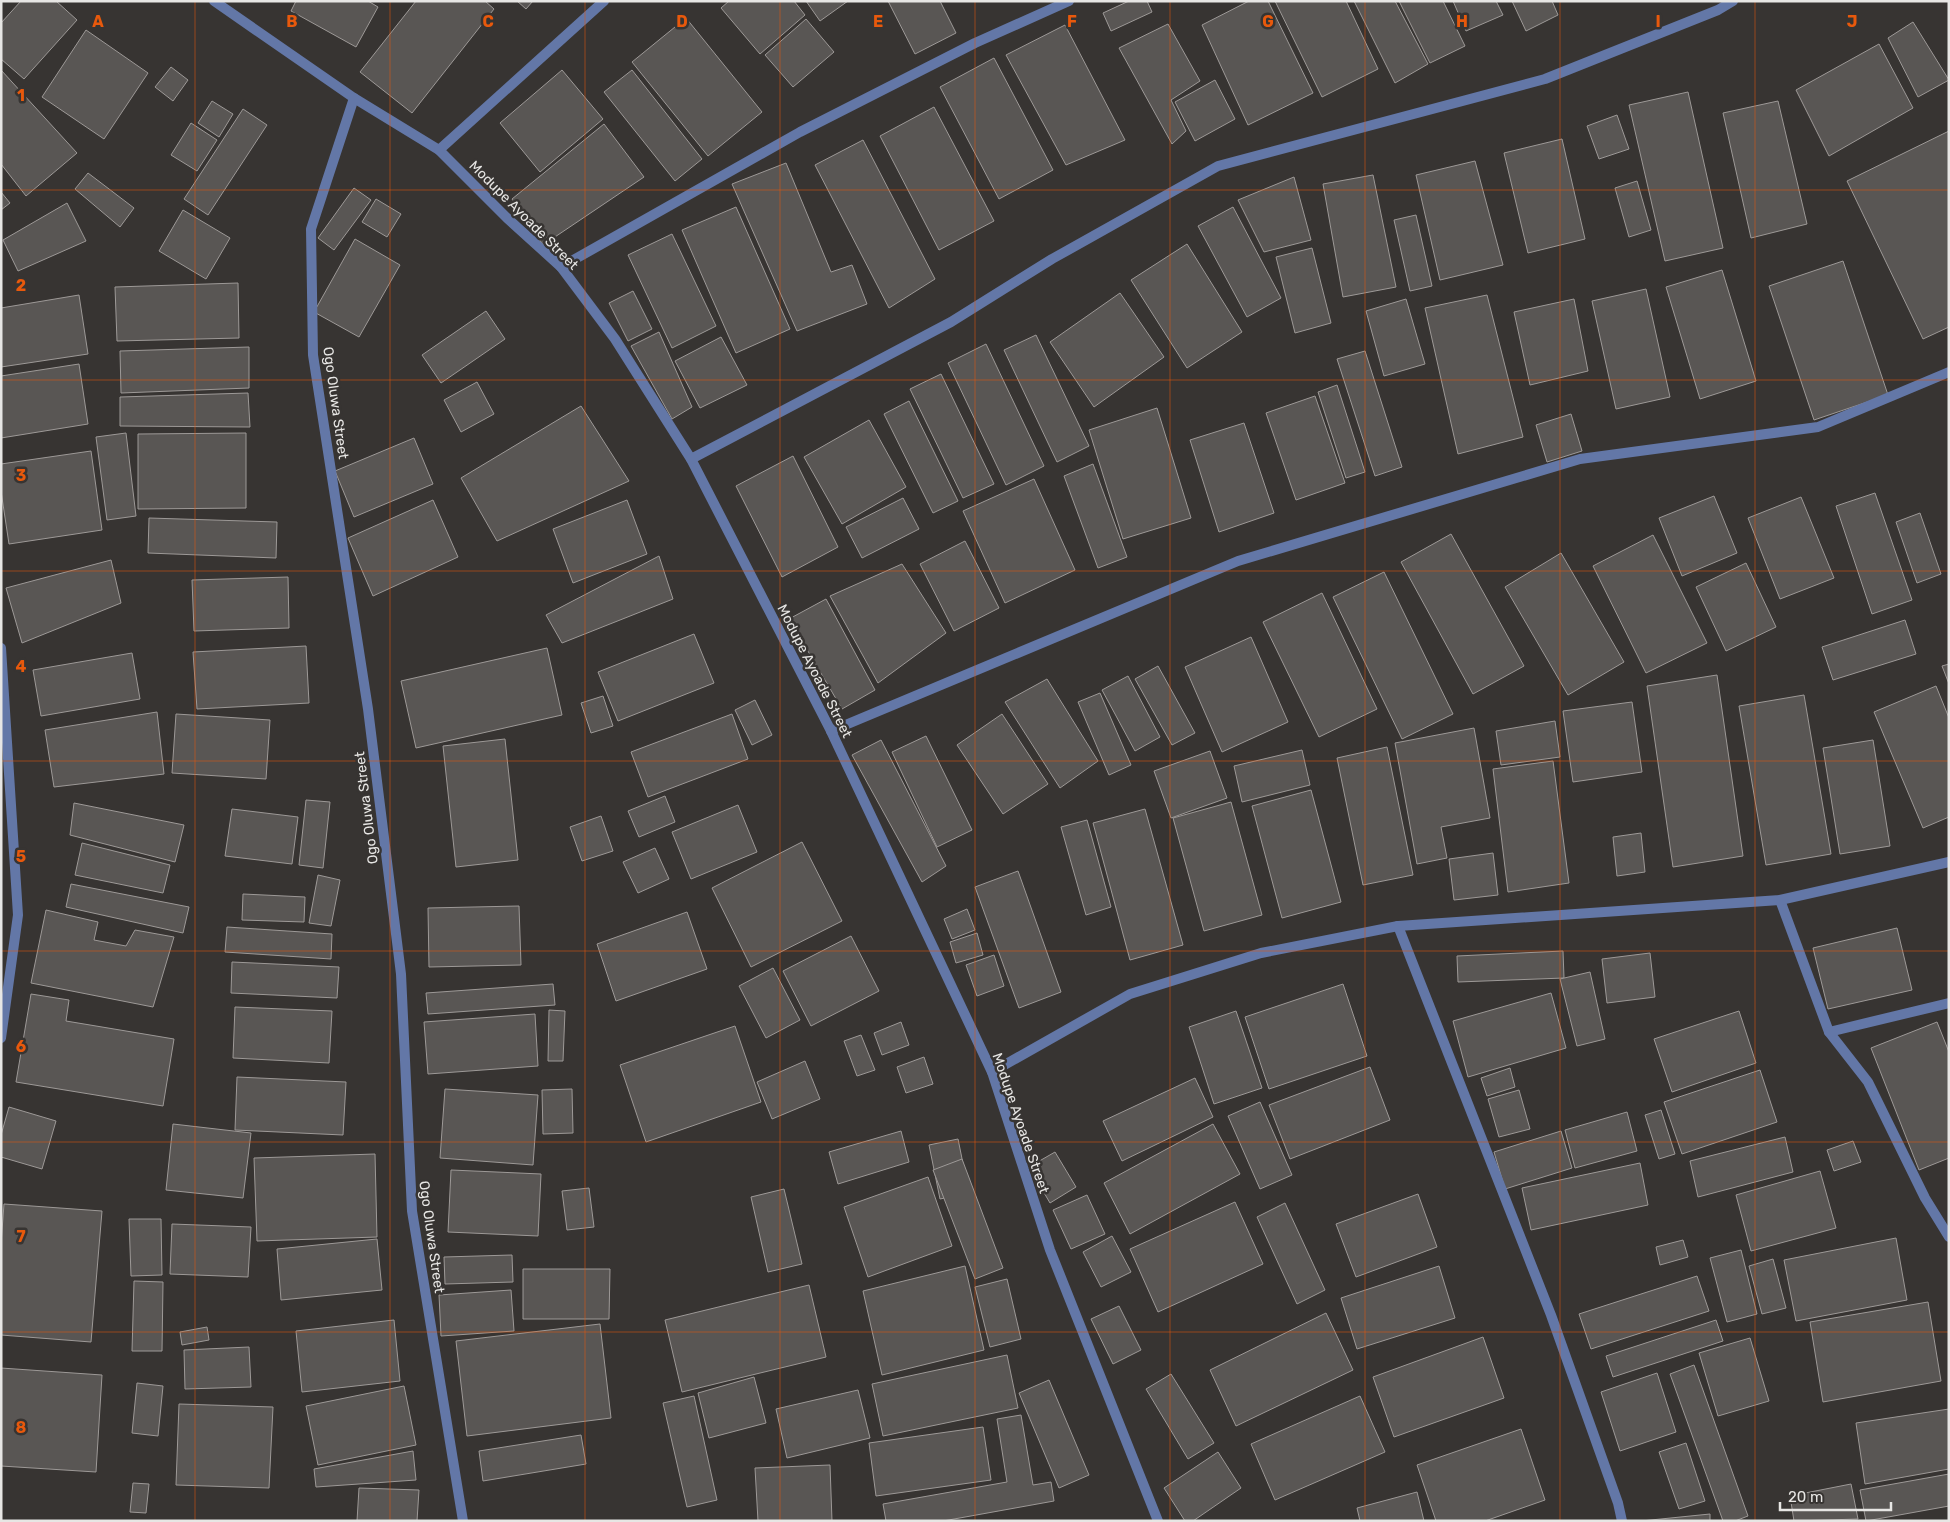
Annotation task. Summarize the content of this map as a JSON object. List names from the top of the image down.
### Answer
{
  "streets": {
    "street": ["Modupe Ayoade Street", "Ogo Oluwa Street"]
  },
  "crossings": [
    ["Modupe Ayoade Street", "Ogo Oluwa Street"]
  ],
  "scale_bar": "20 m",
  "grid": {
    "columns": [
      "A",
      "B",
      "C",
      "D",
      "E",
      "F",
      "G",
      "H",
      "I",
      "J"
    ],
    "rows": [
      "1",
      "2",
      "3",
      "4",
      "5",
      "6",
      "7",
      "8"
    ]
  }
}
